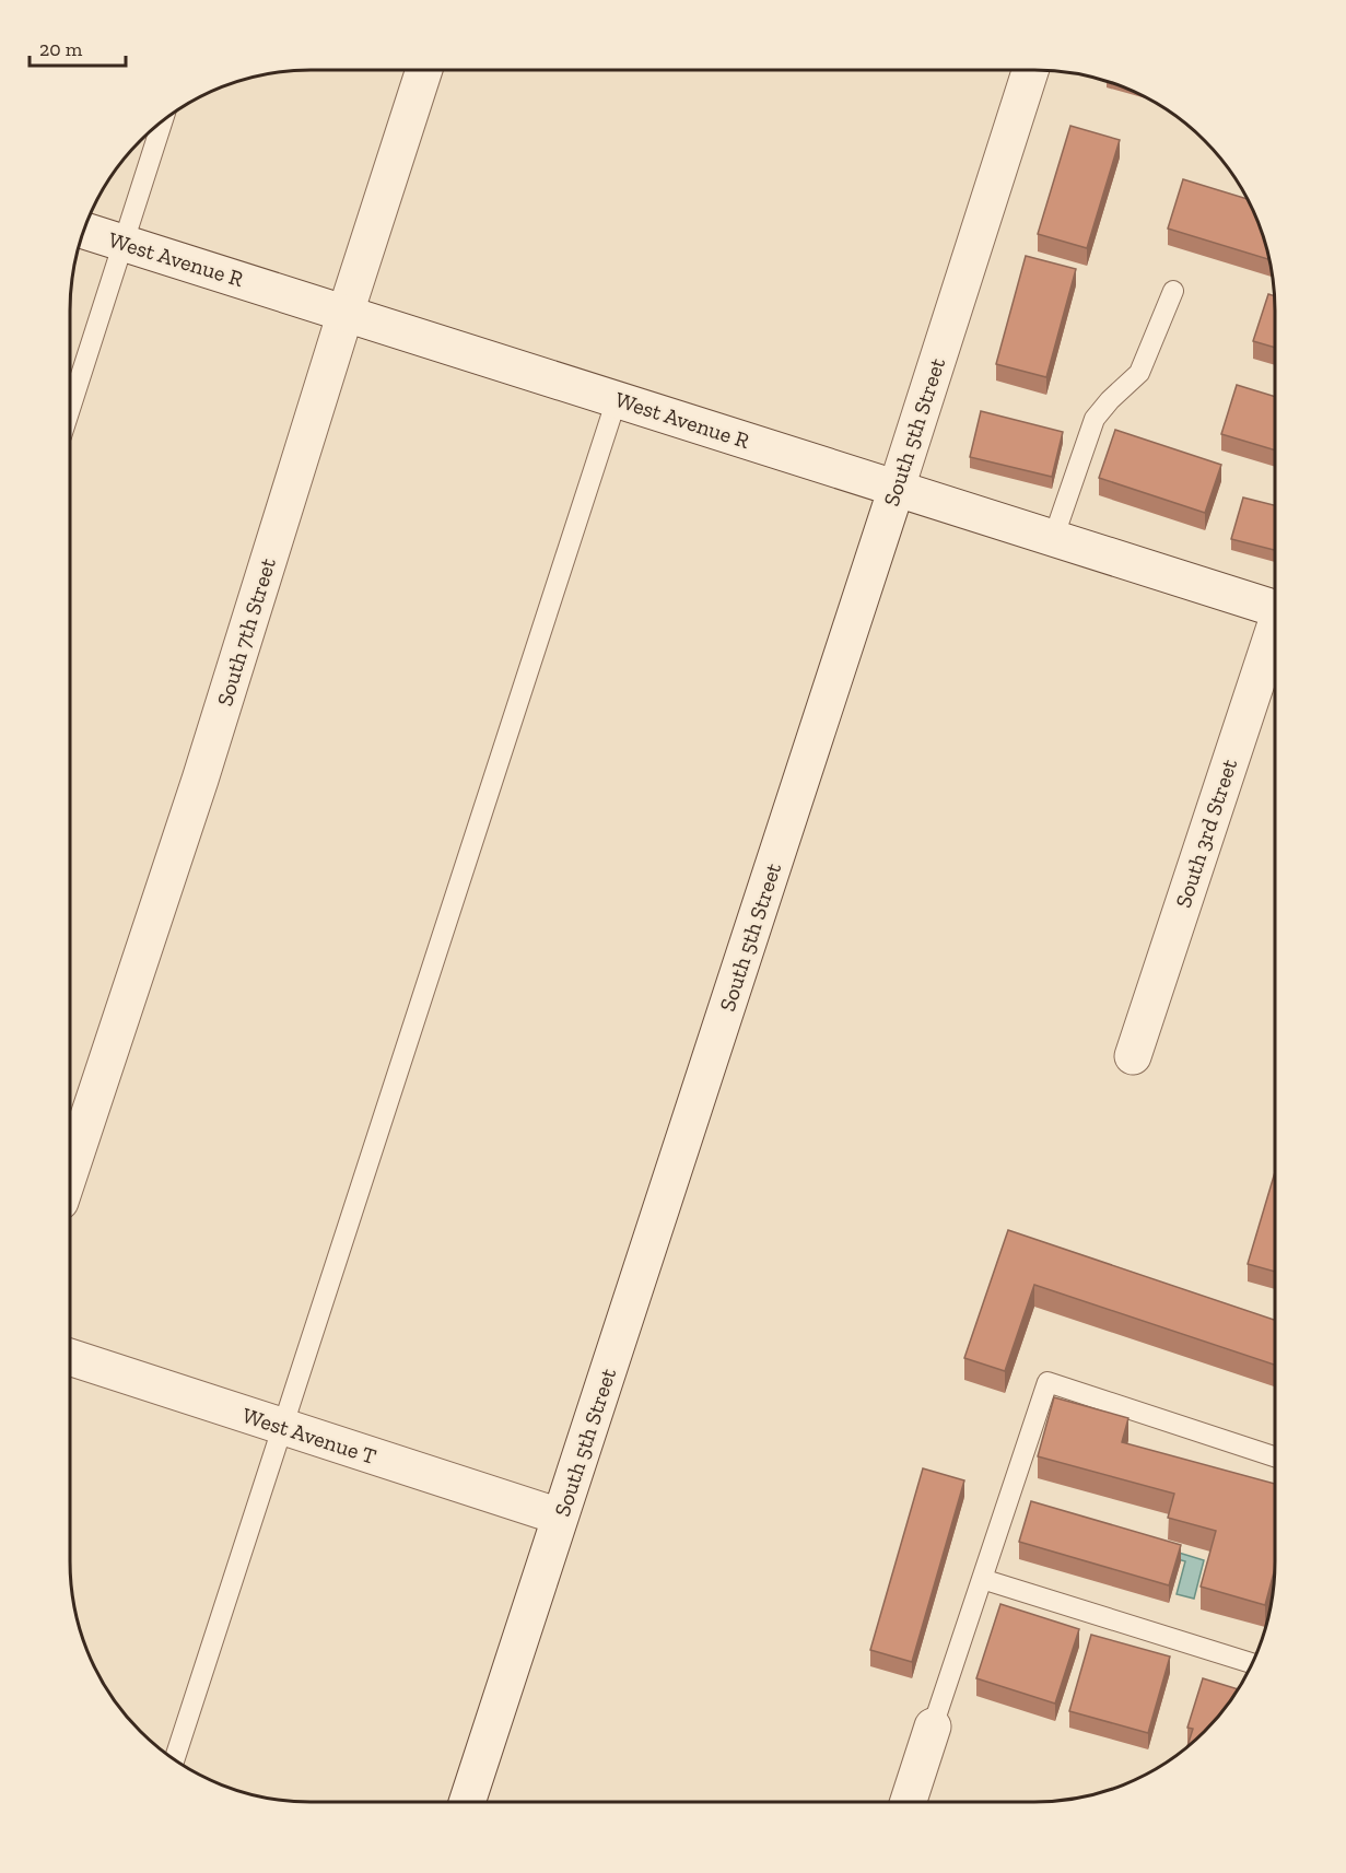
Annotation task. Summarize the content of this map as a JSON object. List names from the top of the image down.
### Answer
{
  "streets": {
    "street": [
      "West Avenue R",
      "South 5th Street",
      "South 7th Street",
      "South 3rd Street",
      "West Avenue T"
    ]
  },
  "crossings": [
    ["West Avenue R", "South 5th Street"],
    ["West Avenue R", "South 7th Street"],
    ["South 5th Street", "West Avenue T"]
  ],
  "scale_bar": "20 m"
}
